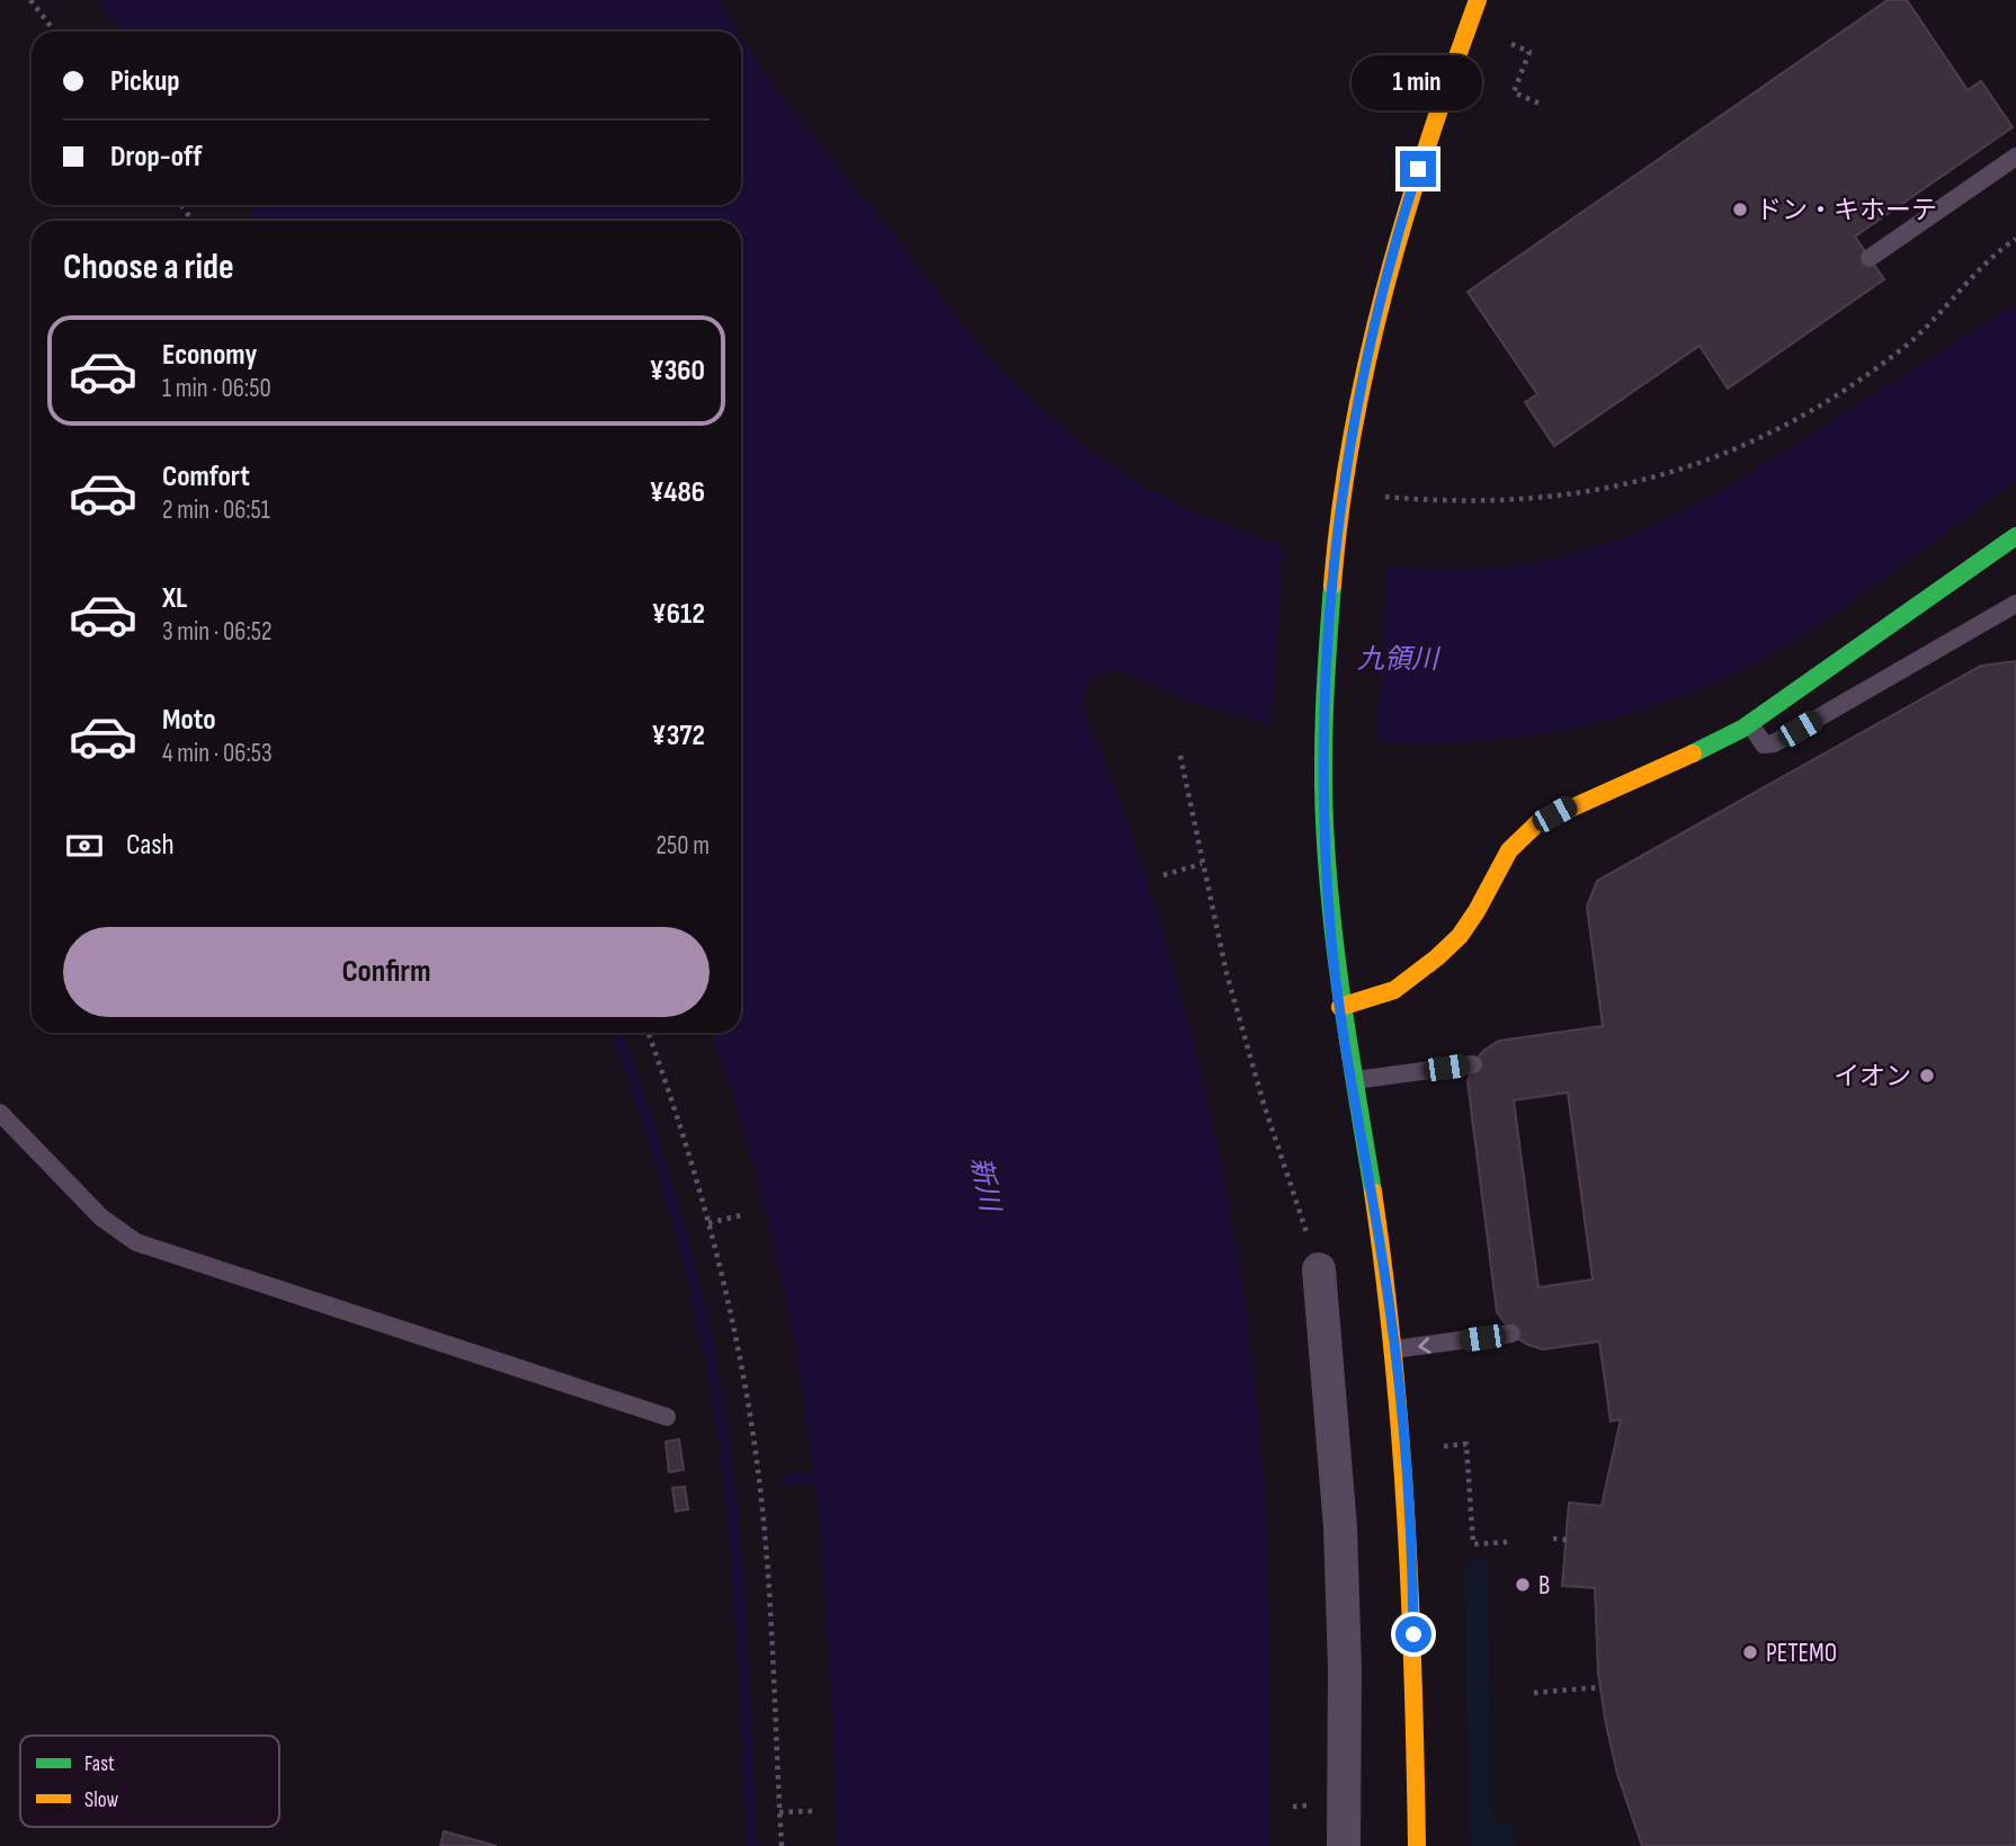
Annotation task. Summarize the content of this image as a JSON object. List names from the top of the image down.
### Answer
{
  "water": ["九領川", "新川"],
  "places": [
    "ドン・キホーテ",
    "イオン",
    "B",
    "PETEMO"
  ],
  "legend": ["Fast", "Slow"],
  "page": {
    "banner": ["Pickup", "Drop-off"],
    "bubble": "1 min",
    "heading": "Choose a ride",
    "list": [
      {
        "name": "Economy",
        "note": "1 min · 06:50",
        "value": "¥360"
      },
      {
        "name": "Comfort",
        "note": "2 min · 06:51",
        "value": "¥486"
      },
      {
        "name": "XL",
        "note": "3 min · 06:52",
        "value": "¥612"
      },
      {
        "name": "Moto",
        "note": "4 min · 06:53",
        "value": "¥372"
      }
    ],
    "pay": ["Cash", "250 m"],
    "buttons": "Confirm"
  }
}
